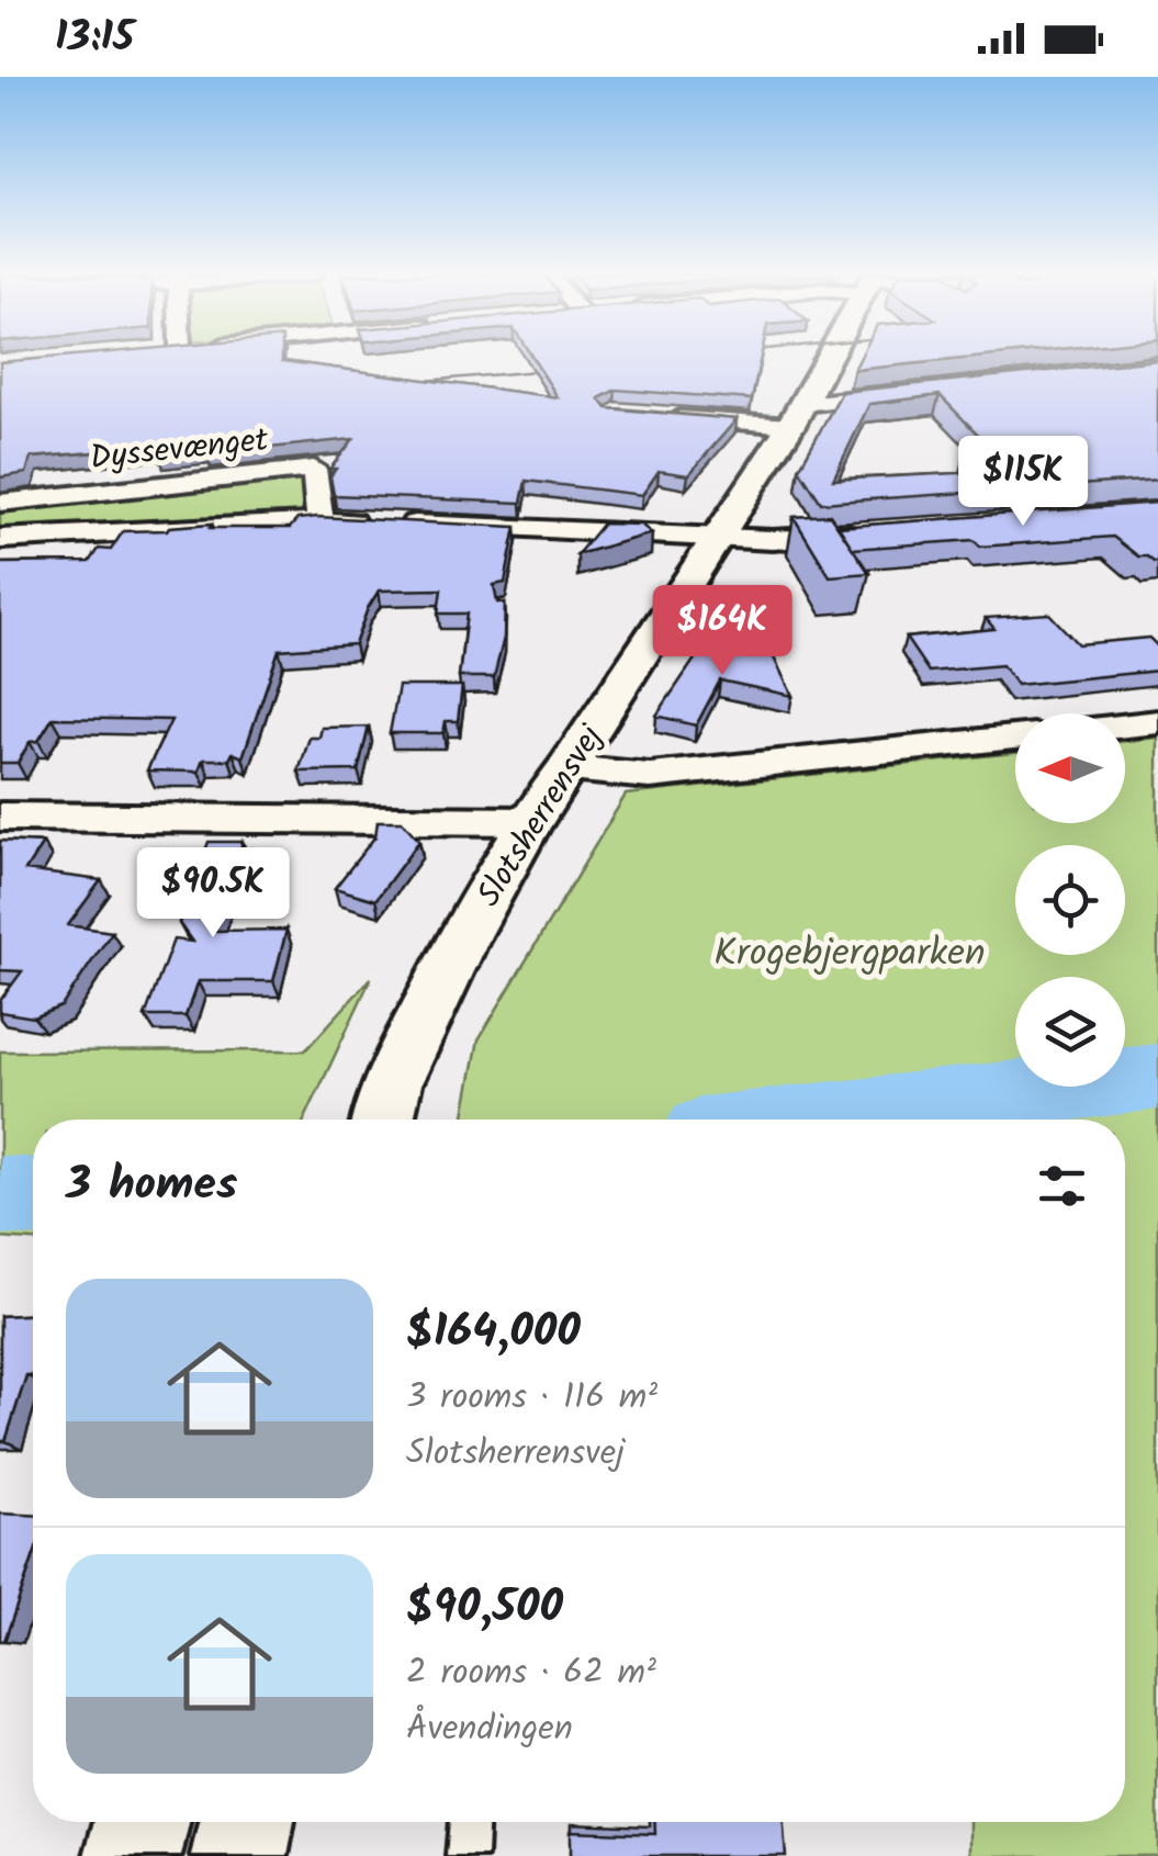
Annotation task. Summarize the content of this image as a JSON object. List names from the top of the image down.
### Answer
{
  "streets": {
    "street": ["Dyssevænget", "Slotsherrensvej"]
  },
  "crossings": [
    ["Dyssevænget", "Slotsherrensvej"]
  ],
  "parks": ["Krogebjergparken"],
  "north": "left",
  "page": {
    "status": "13:15",
    "price": ["$115K", "$164K", "$90.5K"],
    "heading": "3 homes",
    "list": [
      {
        "name": "$164,000",
        "note": "3 rooms · 116 m² · Slotsherrensvej"
      },
      {
        "name": "$90,500",
        "note": "2 rooms · 62 m² · Åvendingen"
      }
    ]
  }
}
